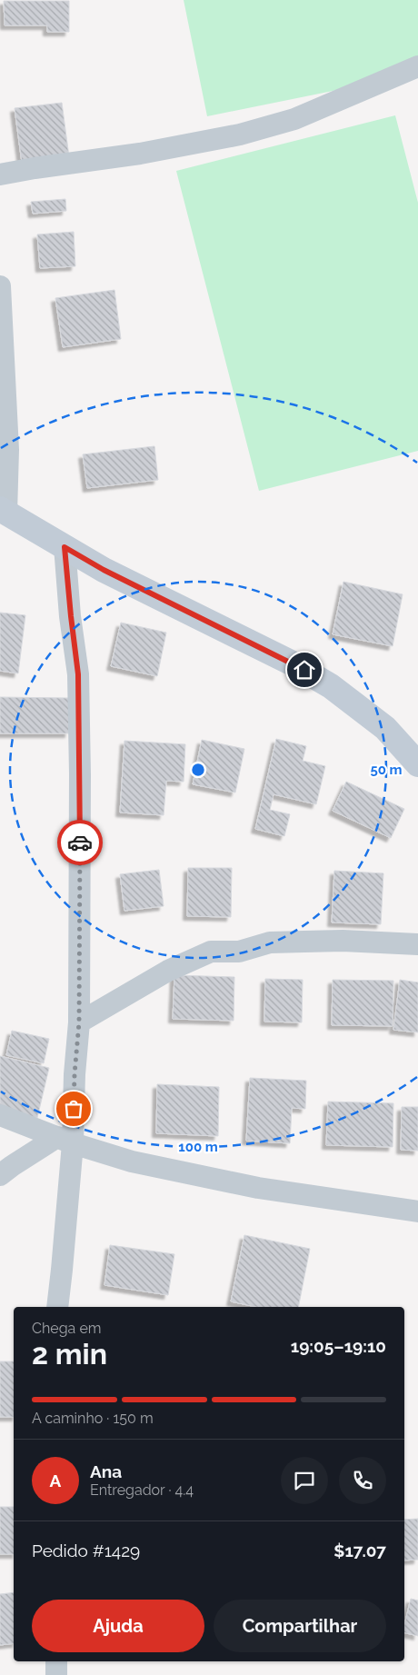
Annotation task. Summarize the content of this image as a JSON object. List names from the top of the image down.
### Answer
{
  "page": {
    "heading": ["2 min", "Chega em", "19:05–19:10"],
    "panel": [
      "Ana",
      "Entregador · 4.4",
      "Pedido #1429",
      "$17.07"
    ],
    "bar": "A caminho · 150 m",
    "round": "A",
    "buttons": ["Ajuda", "Compartilhar"]
  },
  "rings": ["50 m", "100 m"]
}
